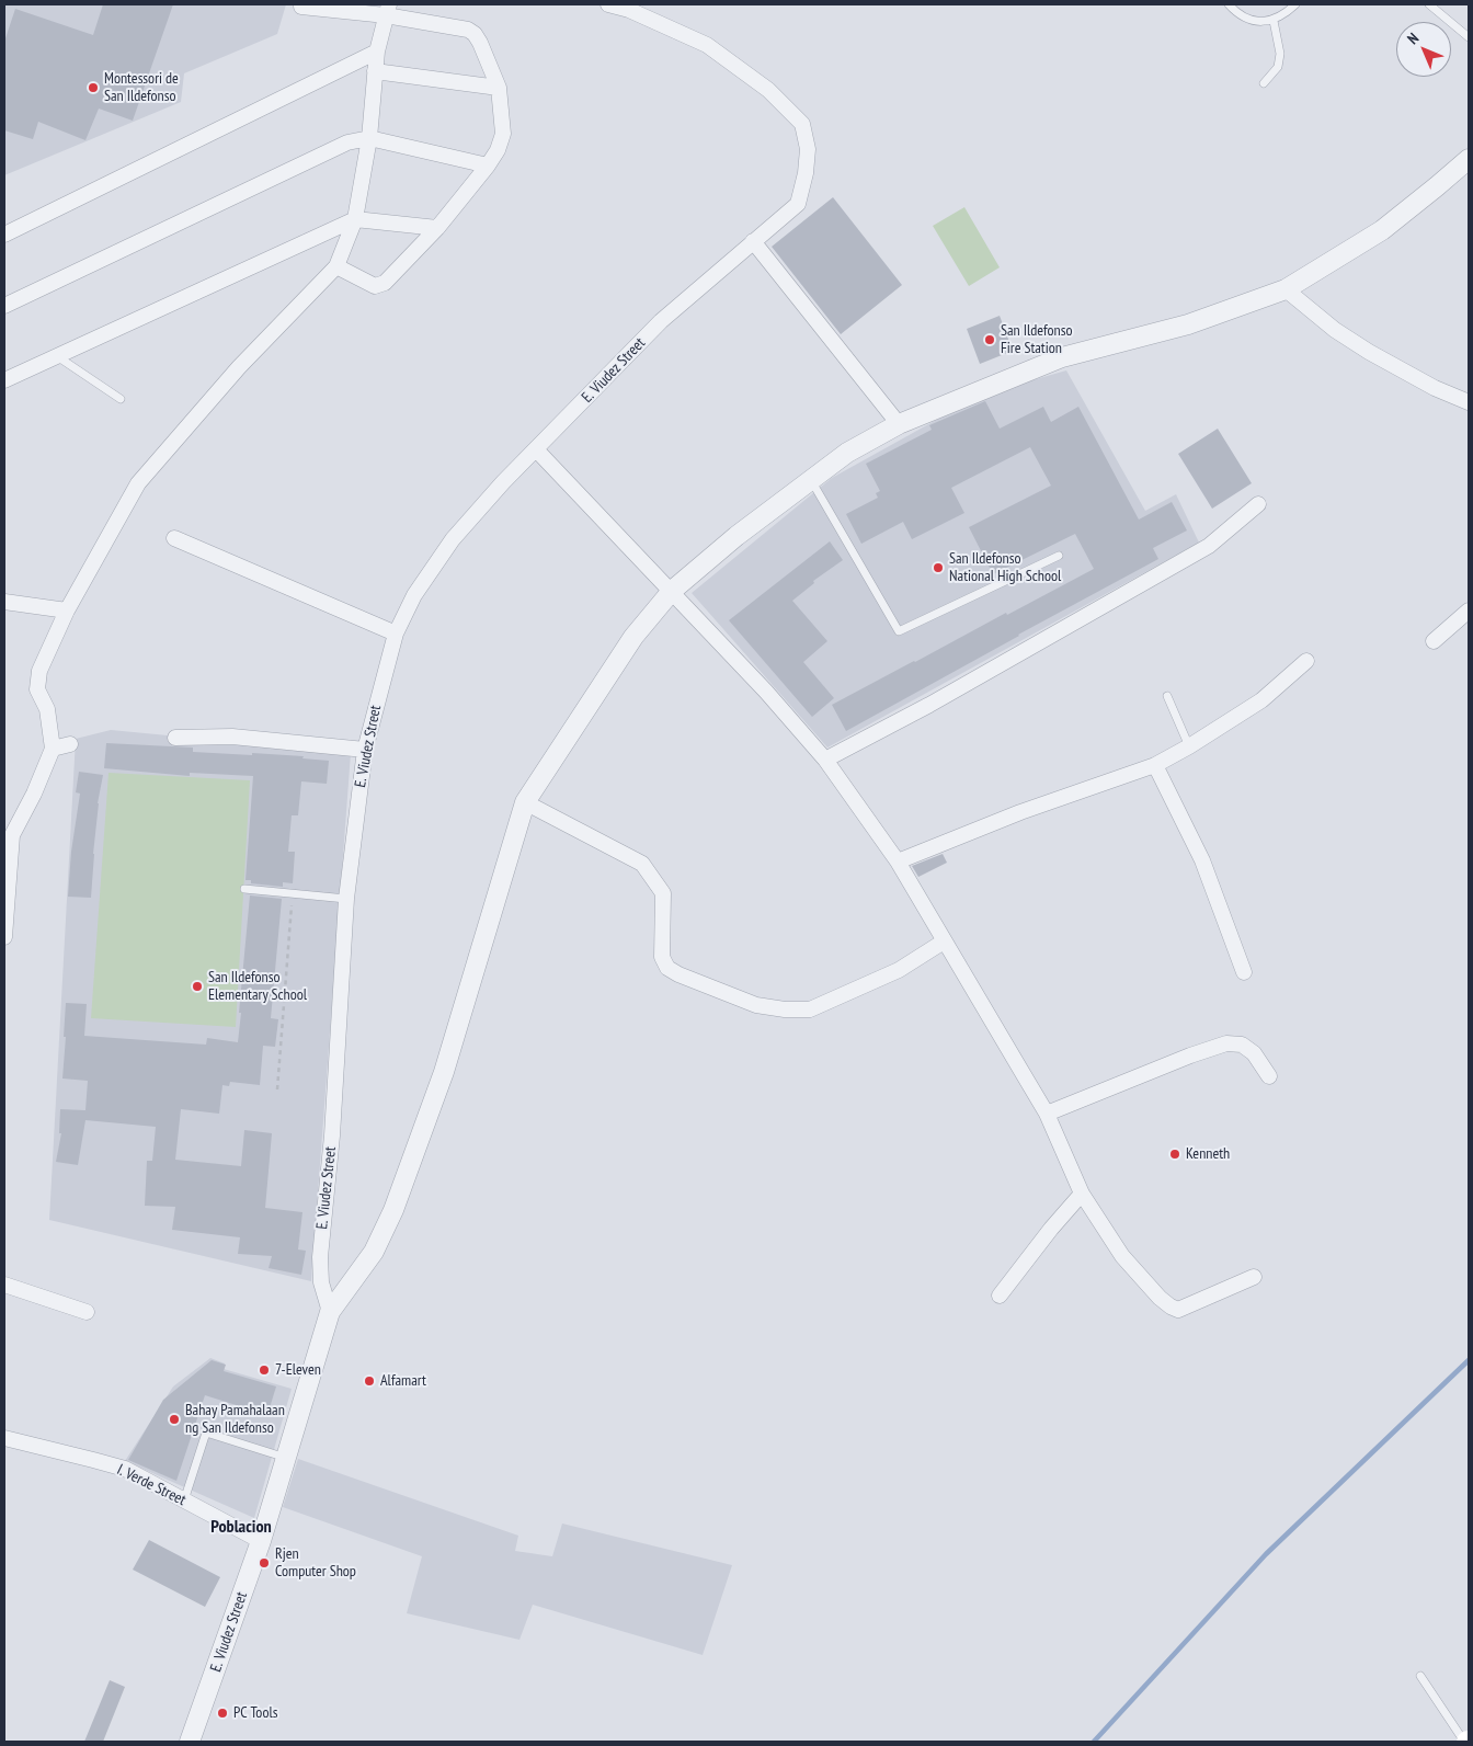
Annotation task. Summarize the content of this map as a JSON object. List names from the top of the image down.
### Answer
{
  "streets": {
    "street": ["E. Viudez Street", "I. Verde Street"]
  },
  "crossings": [
    ["E. Viudez Street", "I. Verde Street"]
  ],
  "districts": ["Poblacion"],
  "places": [
    "Montessori de San Ildefonso",
    "San Ildefonso Fire Station",
    "San Ildefonso National High School",
    "San Ildefonso Elementary School",
    "Kenneth",
    "7-Eleven",
    "Alfamart",
    "Bahay Pamahalaan ng San Ildefonso",
    "Rjen Computer Shop",
    "PC Tools"
  ],
  "north": "top left"
}
